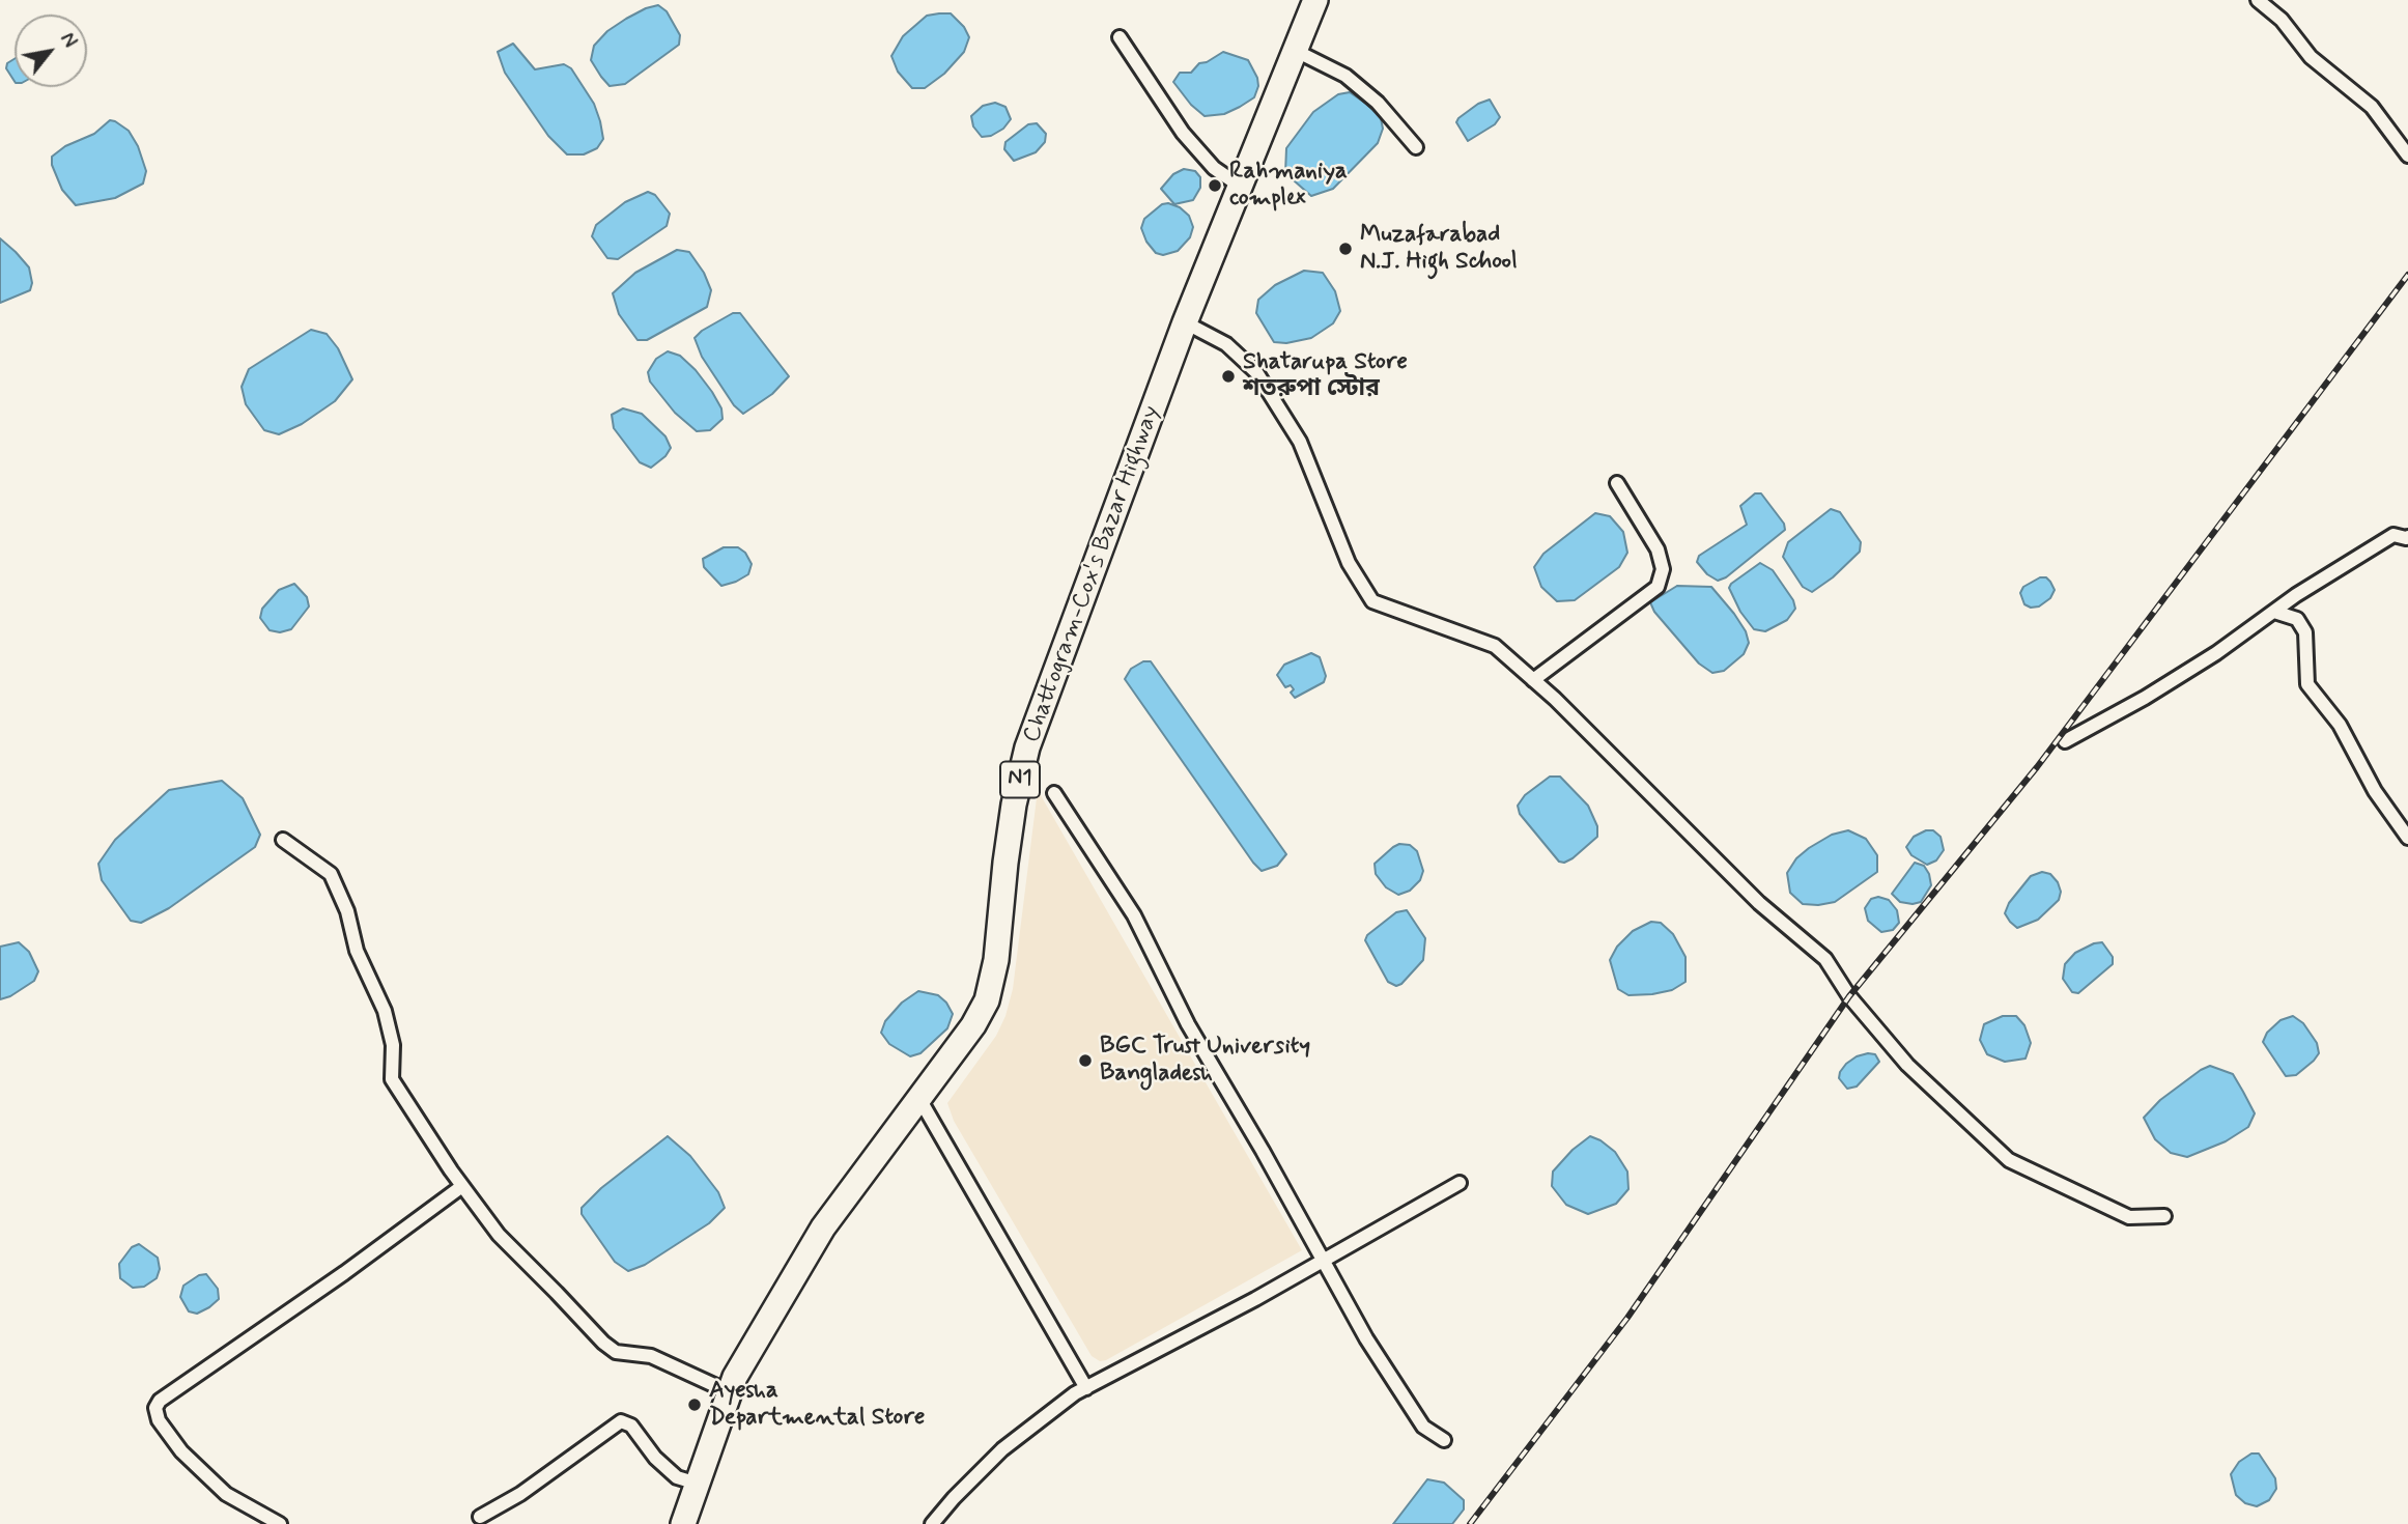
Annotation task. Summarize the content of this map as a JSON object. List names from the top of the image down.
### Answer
{
  "streets": {
    "highway": ["Chattogram-Cox's Bazar Highway", "N1"]
  },
  "places": [
    "Rahmaniya complex",
    "Muzafarabad N.J. High School",
    "Shatarupa Store শতরুপা স্টোর",
    "BGC Trust University Bangladesh",
    "Ayesha Departmental Store"
  ],
  "north": "top right"
}
